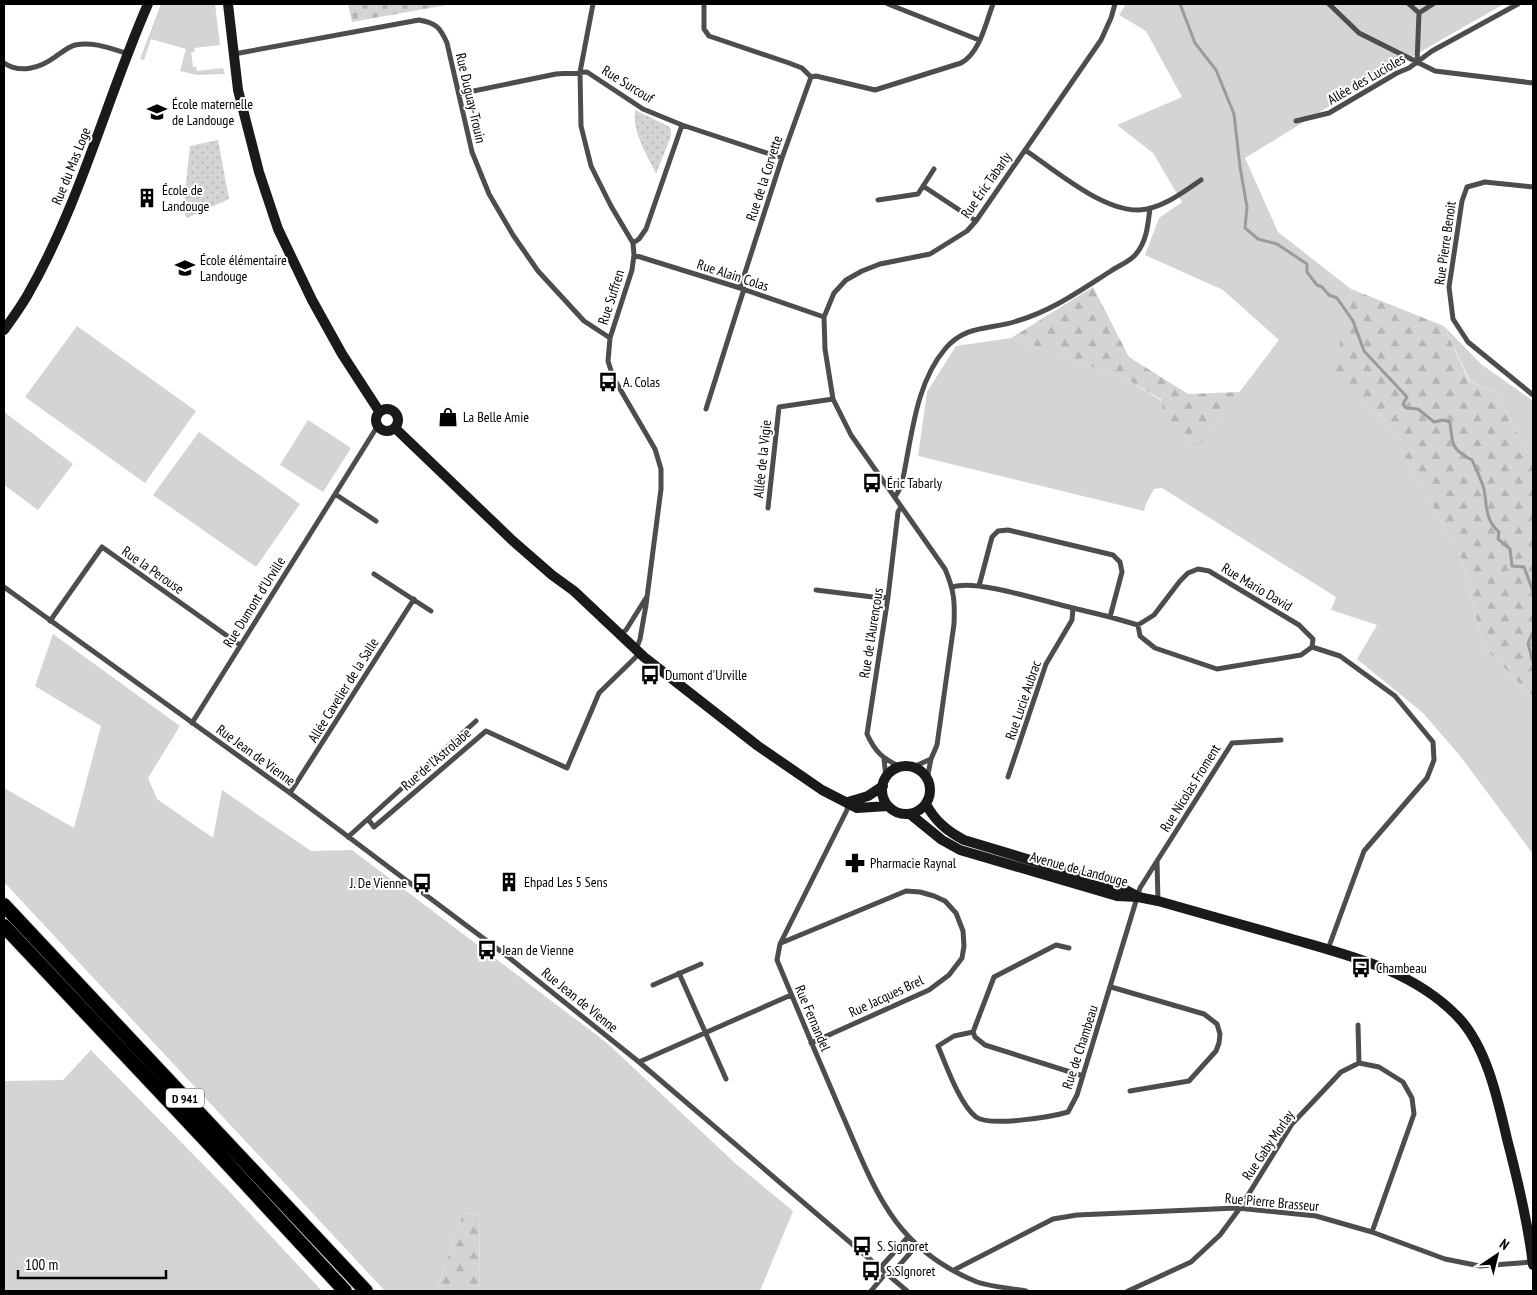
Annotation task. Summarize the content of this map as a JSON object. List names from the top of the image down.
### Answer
{
  "streets": {
    "highway": ["D 941"],
    "main road": ["Rue du Mas Loge", "Avenue de Landouge"],
    "street": [
      "Allée des Lucioles",
      "Rue Surcouf",
      "Rue Duguay-Trouin",
      "Rue de la Corvette",
      "Rue Éric Tabarly",
      "Rue Pierre Benoit",
      "Rue Alain Colas",
      "Rue Suffren",
      "Allée de la Vigie",
      "Rue la Perouse",
      "Rue Mario David",
      "Rue Dumont d'Urville",
      "Rue de l'Aurençous",
      "Allée Cavelier de la Salle",
      "Rue Lucie Aubrac",
      "Rue Jean de Vienne",
      "Rue de l'Astrolabe",
      "Rue Nicolas Froment",
      "Rue Jacques Brel",
      "Rue Fernandel",
      "Rue de Chambeau",
      "Rue Gaby Morlay",
      "Rue Pierre Brasseur"
    ]
  },
  "crossings": [
    ["Rue Surcouf", "Rue Duguay-Trouin"],
    ["Rue Surcouf", "Rue de la Corvette"],
    ["Rue Surcouf", "Rue Suffren"],
    ["Rue Duguay-Trouin", "Rue Suffren"],
    ["Rue de la Corvette", "Rue Alain Colas"],
    ["Rue Éric Tabarly", "Rue Alain Colas"],
    ["Rue Éric Tabarly", "Allée de la Vigie"],
    ["Rue Éric Tabarly", "Rue de l'Aurençous"],
    ["Rue Alain Colas", "Rue Suffren"],
    ["Rue Suffren", "Rue de l'Astrolabe"],
    ["Rue la Perouse", "Rue Dumont d'Urville"],
    ["Rue la Perouse", "Rue Jean de Vienne"],
    ["Rue Dumont d'Urville", "Rue Jean de Vienne"],
    ["Rue de l'Aurençous", "Avenue de Landouge"],
    ["Allée Cavelier de la Salle", "Rue Jean de Vienne"],
    ["Rue Jean de Vienne", "Rue de l'Astrolabe"],
    ["Rue Nicolas Froment", "Avenue de Landouge"],
    ["Rue Nicolas Froment", "Rue de Chambeau"],
    ["Avenue de Landouge", "Rue de Chambeau"],
    ["Rue Jacques Brel", "Rue Fernandel"],
    ["Rue Fernandel", "Rue Pierre Brasseur"],
    ["Rue Gaby Morlay", "Rue Pierre Brasseur"]
  ],
  "places": {
    "school or university": ["École maternelle de Landouge", "École élémentaire Landouge"],
    "building": ["École de Landouge", "Ehpad Les 5 Sens"],
    "bus stop": [
      "A. Colas",
      "Éric Tabarly",
      "Dumont d'Urville",
      "J. De Vienne",
      "Jean de Vienne",
      "Chambeau",
      "S. Signoret",
      "S.SIgnoret"
    ],
    "shop": ["La Belle Amie"],
    "pharmacy": ["Pharmacie Raynal"]
  },
  "scale_bar": "100 m",
  "north": "top right"
}
